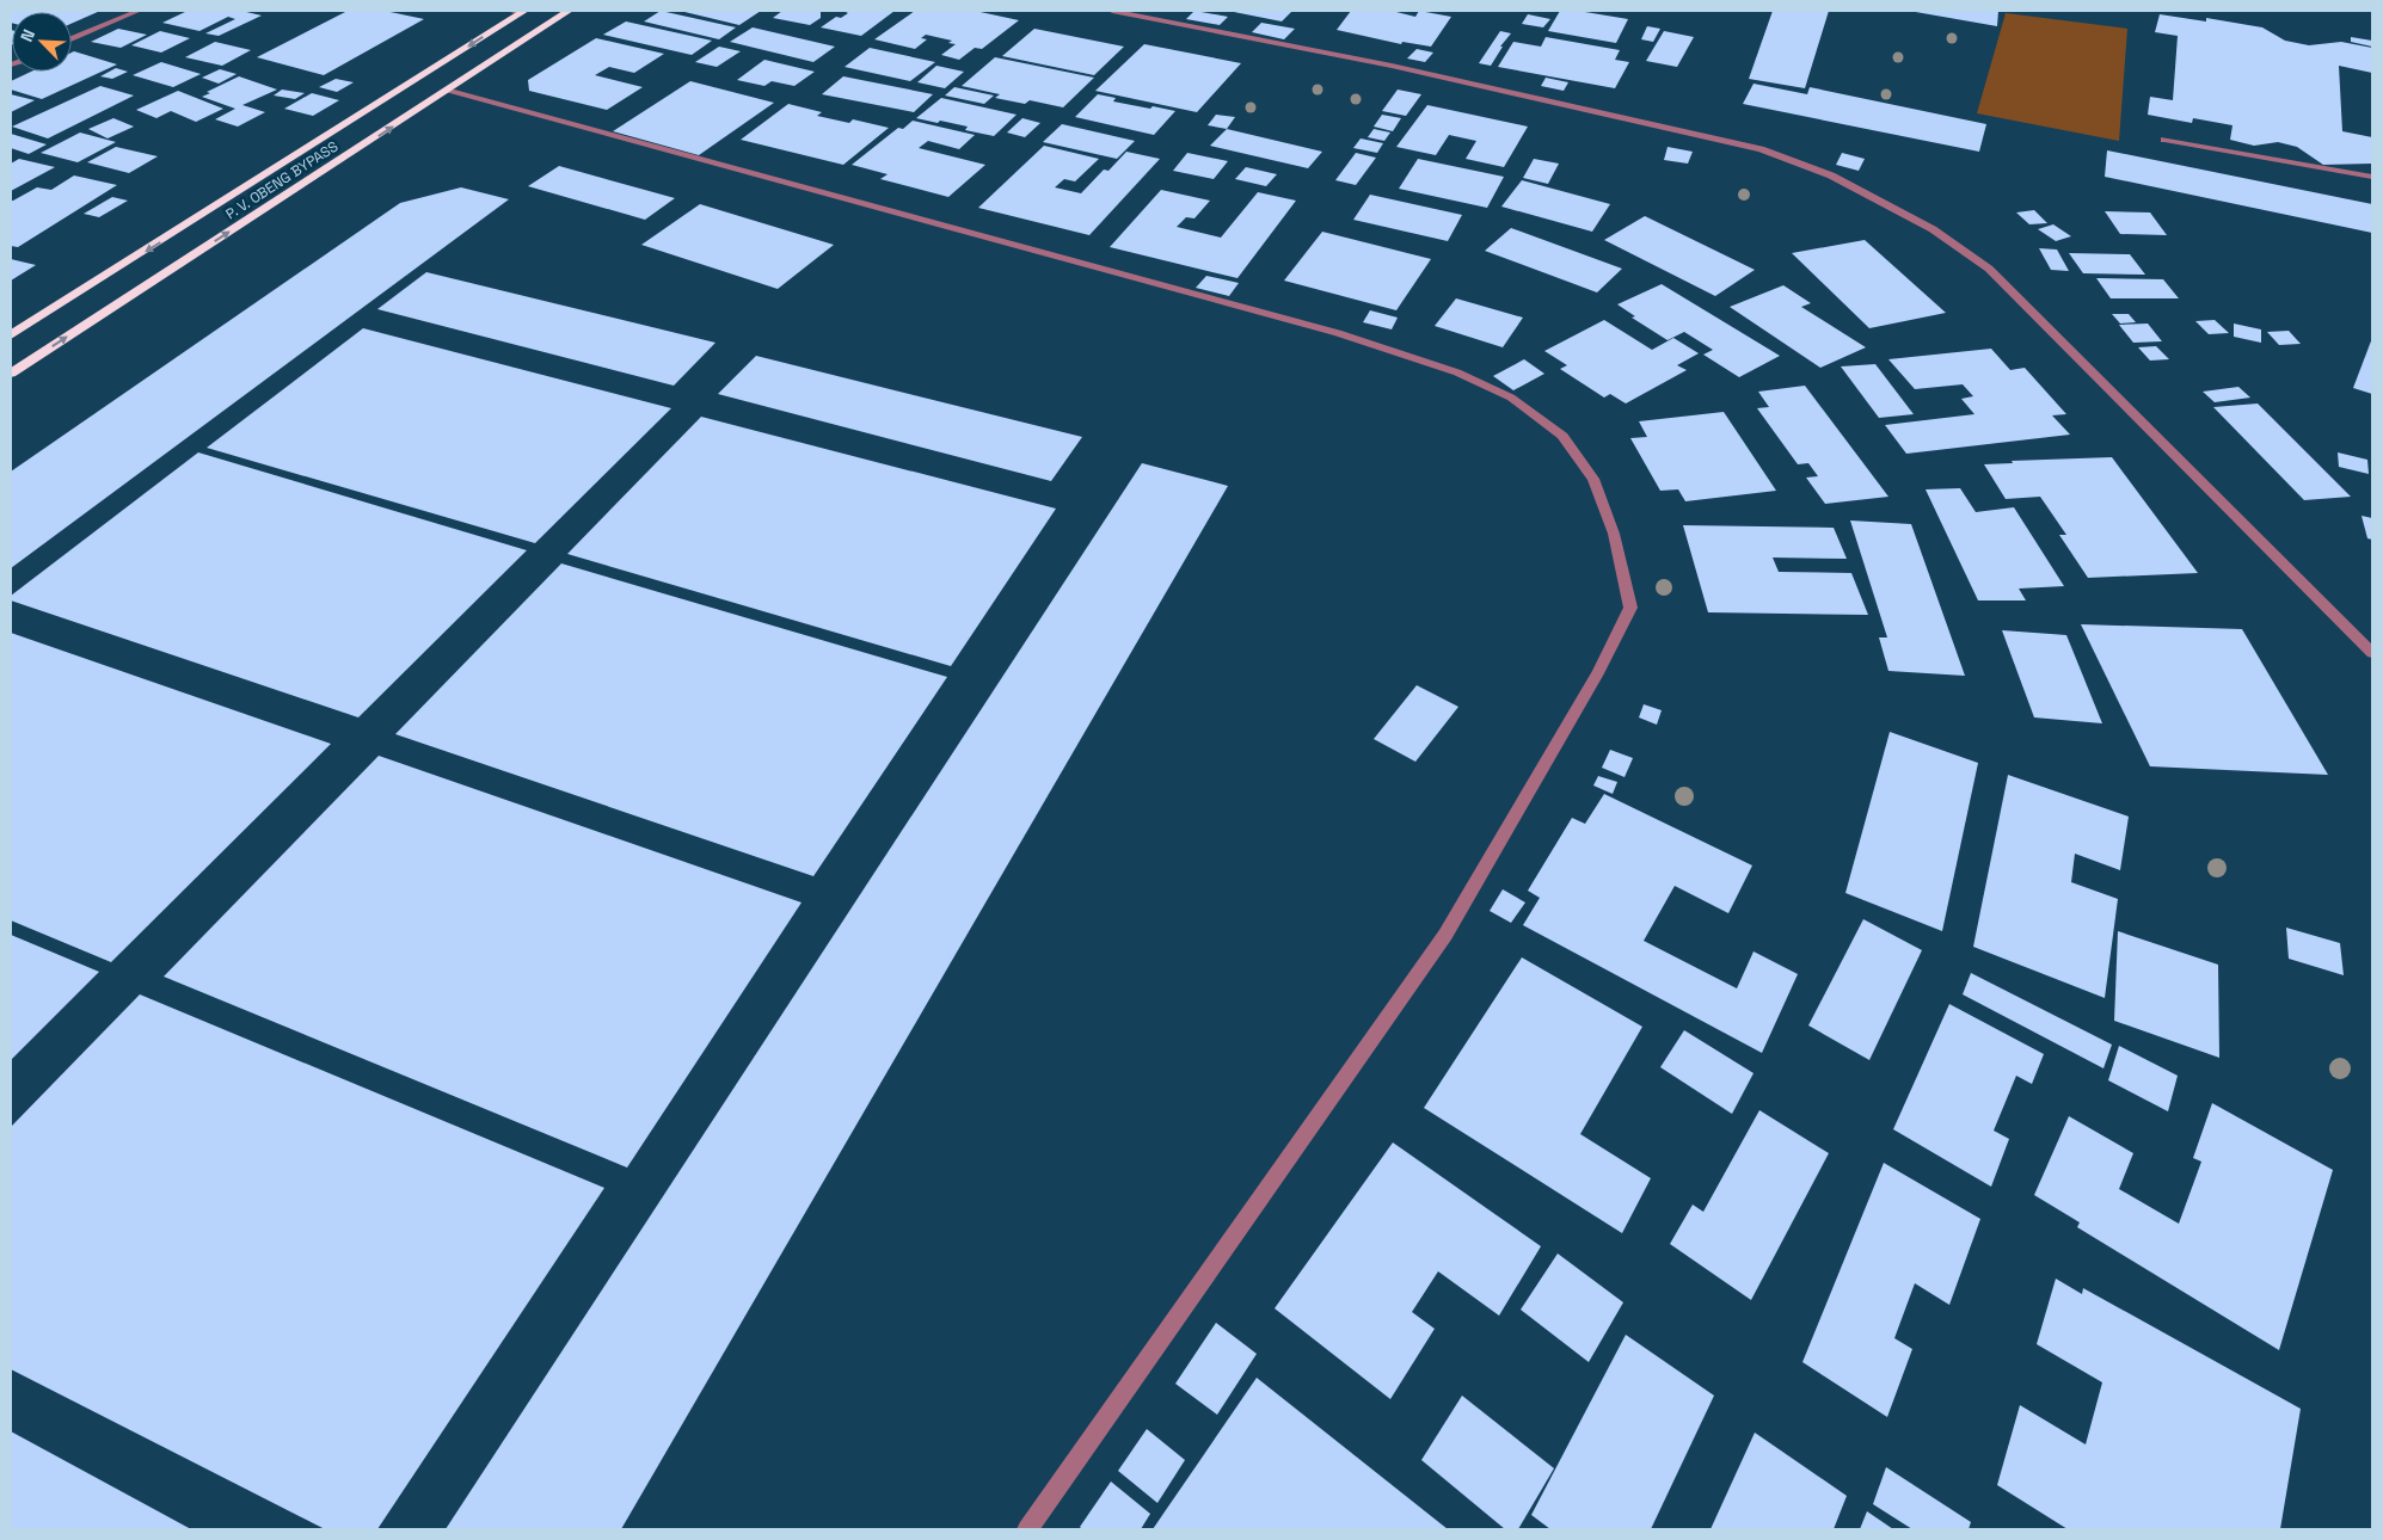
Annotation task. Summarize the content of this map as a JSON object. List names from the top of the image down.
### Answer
{
  "streets": {
    "highway": ["P. V. OBENG BYPASS"]
  },
  "north": "top left"
}
